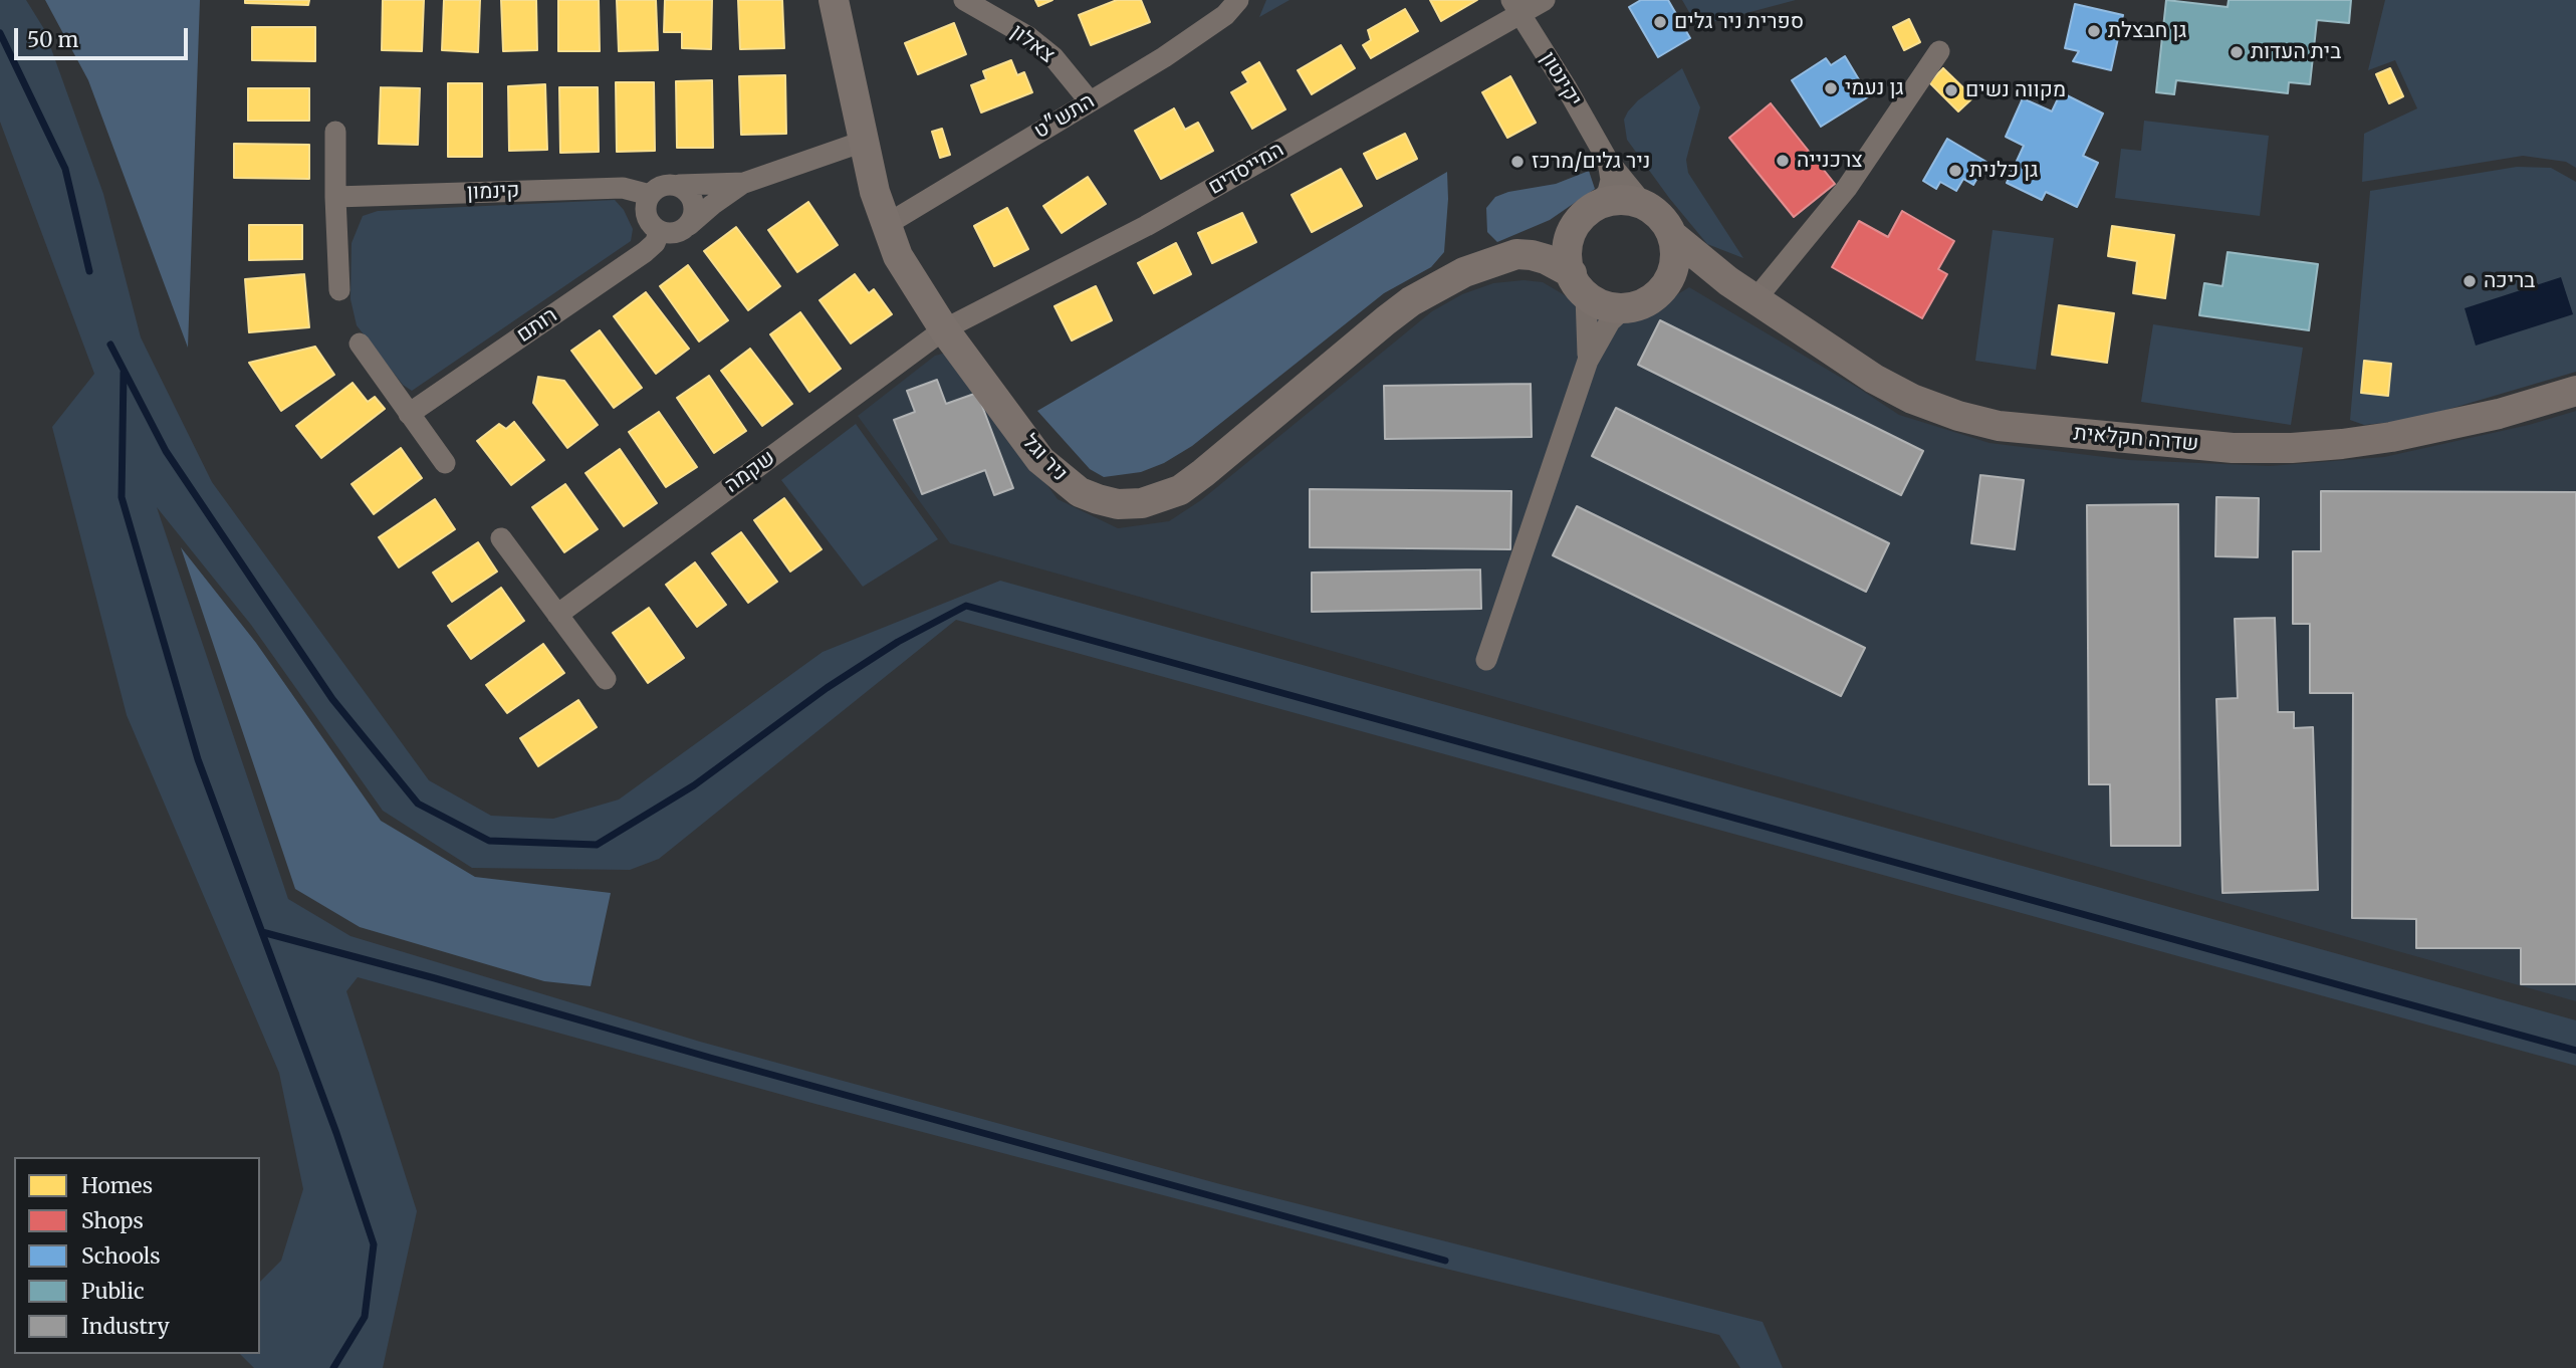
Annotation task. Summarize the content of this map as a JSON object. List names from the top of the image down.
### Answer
{
  "streets": {
    "street": [
      "צאלון",
      "יקינטון",
      "התש\"ט",
      "המייסדים",
      "קינמון",
      "רותם",
      "שדרה חקלאית",
      "ניר וגל",
      "שקמה"
    ]
  },
  "crossings": [
    ["צאלון", "התש\"ט"],
    ["יקינטון", "המייסדים"],
    ["יקינטון", "שדרה חקלאית"],
    ["יקינטון", "ניר וגל"],
    ["התש\"ט", "ניר וגל"],
    ["המייסדים", "ניר וגל"],
    ["המייסדים", "שקמה"],
    ["קינמון", "רותם"],
    ["שדרה חקלאית", "ניר וגל"],
    ["ניר וגל", "שקמה"]
  ],
  "places": [
    "ספרית ניר גלים",
    "גן חבצלת",
    "בית העדות",
    "גן נעמי",
    "מקווה נשים",
    "צרכנייה",
    "ניר גלים/מרכז",
    "גן כלנית",
    "בריכה"
  ],
  "legend": [
    "Homes",
    "Shops",
    "Schools",
    "Public",
    "Industry"
  ],
  "scale_bar": "50 m"
}
